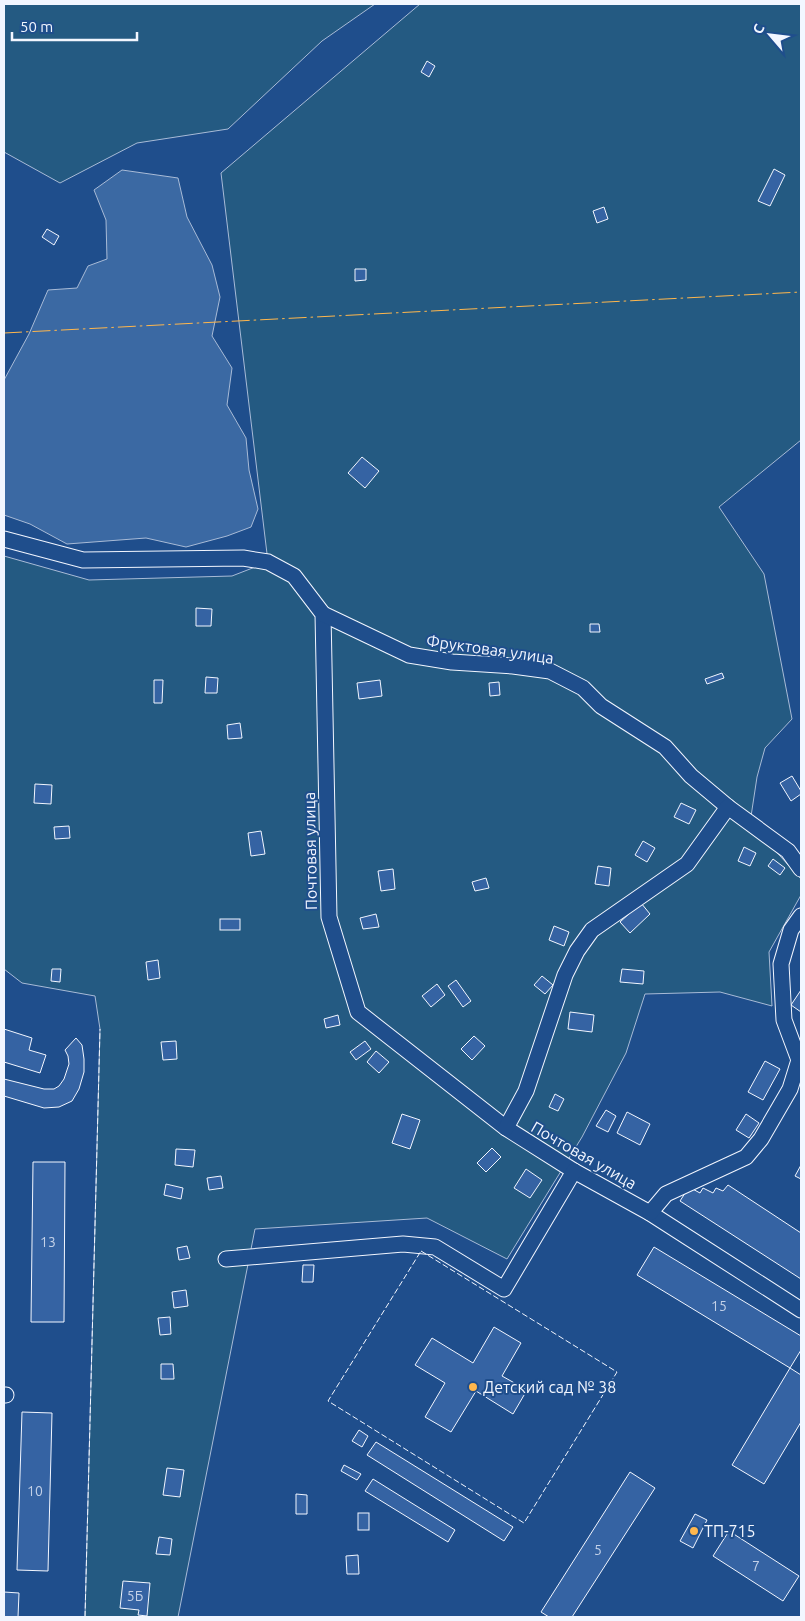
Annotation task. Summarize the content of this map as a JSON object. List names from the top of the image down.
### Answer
{
  "streets": {
    "street": ["Фруктовая улица", "Почтовая улица"]
  },
  "crossings": [
    ["Фруктовая улица", "Почтовая улица"]
  ],
  "places": ["Детский сад № 38", "ТП-715"],
  "house_numbers": [
    "13",
    "15",
    "10",
    "5",
    "7",
    "5Б"
  ],
  "scale_bar": "50 m",
  "north": "top left"
}
